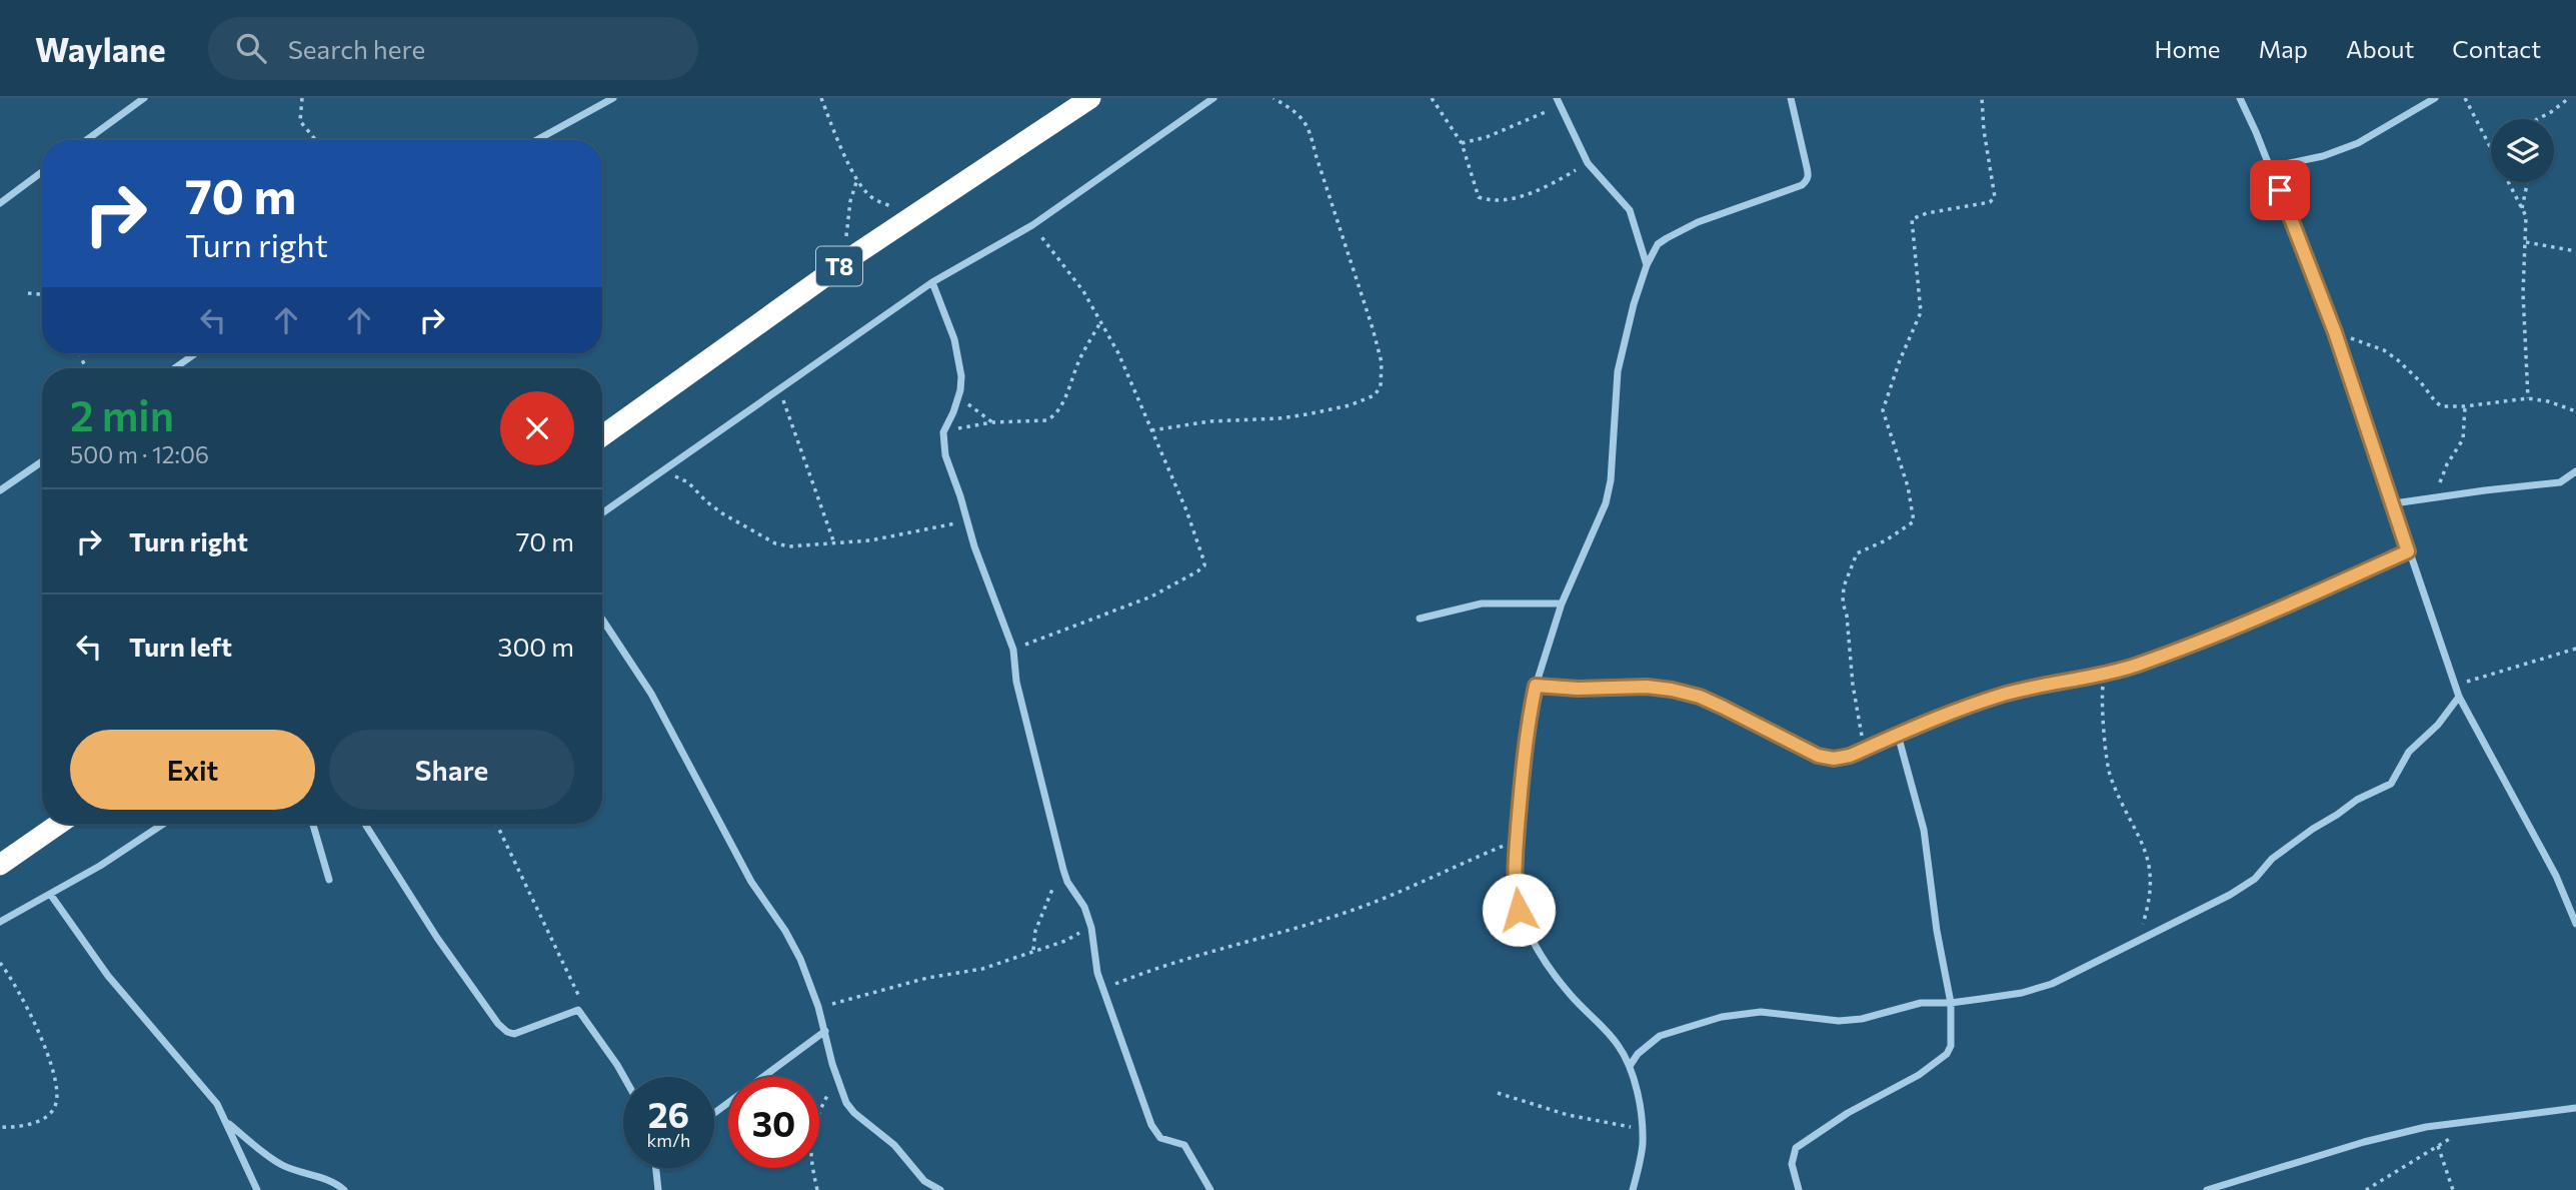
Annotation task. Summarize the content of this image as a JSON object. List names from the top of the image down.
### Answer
{
  "streets": {
    "highway": ["T8"]
  },
  "page": {
    "header": "Waylane",
    "search": "Search here",
    "nav": [
      "Home",
      "Map",
      "About",
      "Contact"
    ],
    "turn": ["70 m", "Turn right"],
    "heading": ["2 min", "500 m · 12:06"],
    "list": [
      {
        "name": "Turn right",
        "value": "70 m"
      },
      {
        "name": "Turn left",
        "value": "300 m"
      }
    ],
    "buttons": ["Exit", "Share"],
    "speed": "26 km/h",
    "limit": "30"
  }
}
